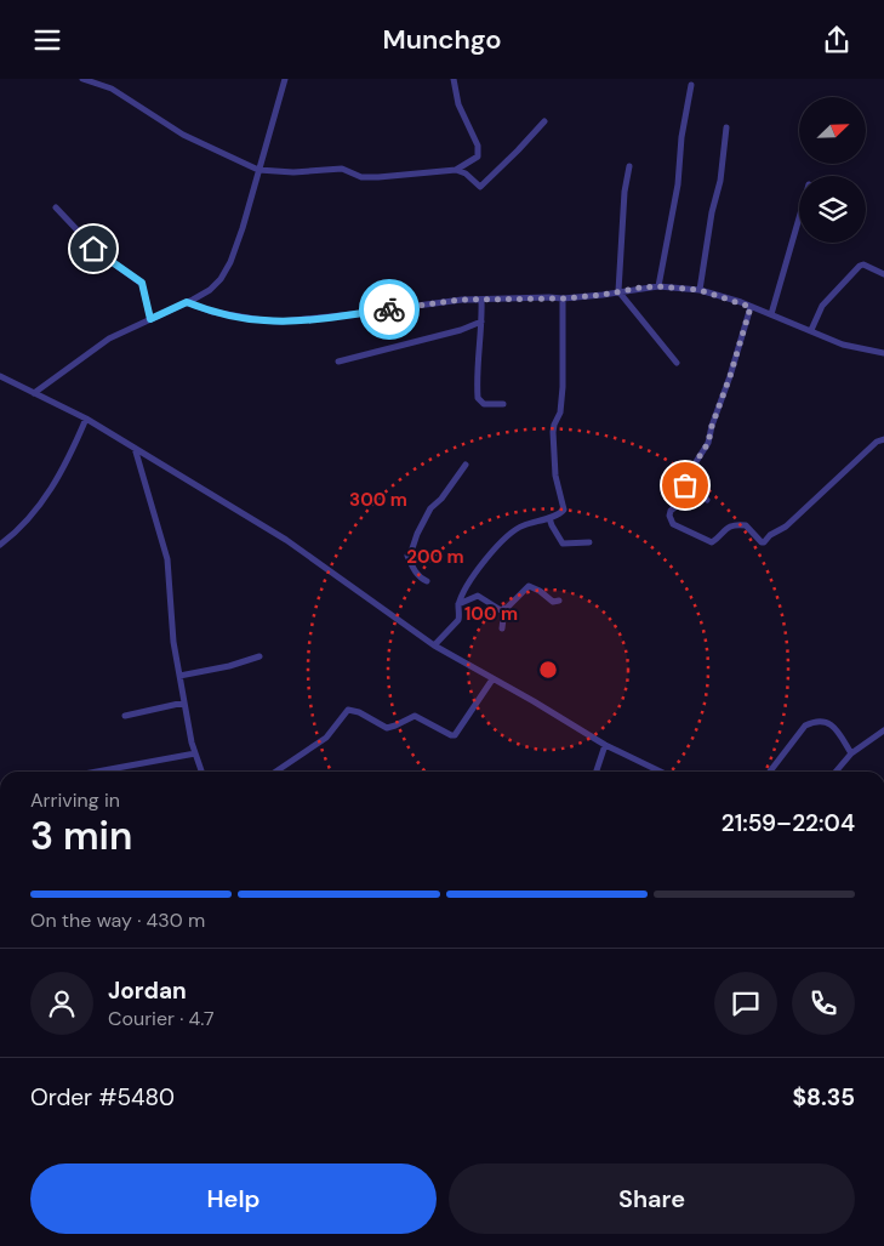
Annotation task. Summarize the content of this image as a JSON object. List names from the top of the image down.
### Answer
{
  "north": "top right",
  "page": {
    "header": "Munchgo",
    "heading": ["3 min", "Arriving in", "21:59–22:04"],
    "panel": [
      "Jordan",
      "Courier · 4.7",
      "Order #5480",
      "$8.35"
    ],
    "bar": "On the way · 430 m",
    "buttons": ["Help", "Share"]
  },
  "rings": ["300 m", "200 m", "100 m"]
}
